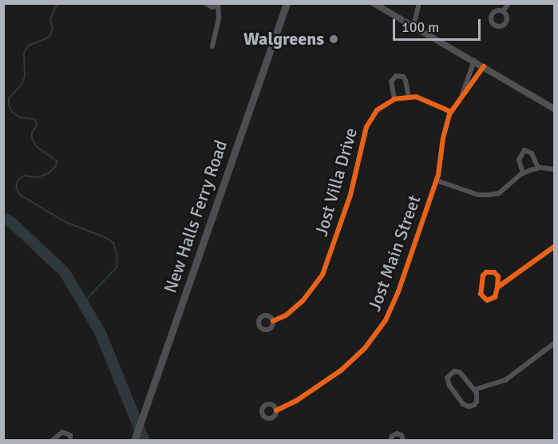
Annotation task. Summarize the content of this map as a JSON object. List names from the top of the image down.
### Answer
{
  "streets": {
    "main road": ["New Halls Ferry Road"],
    "street": ["Jost Villa Drive", "Jost Main Street"]
  },
  "crossings": [
    ["Jost Villa Drive", "Jost Main Street"]
  ],
  "places": ["Walgreens"],
  "scale_bar": "100 m"
}
